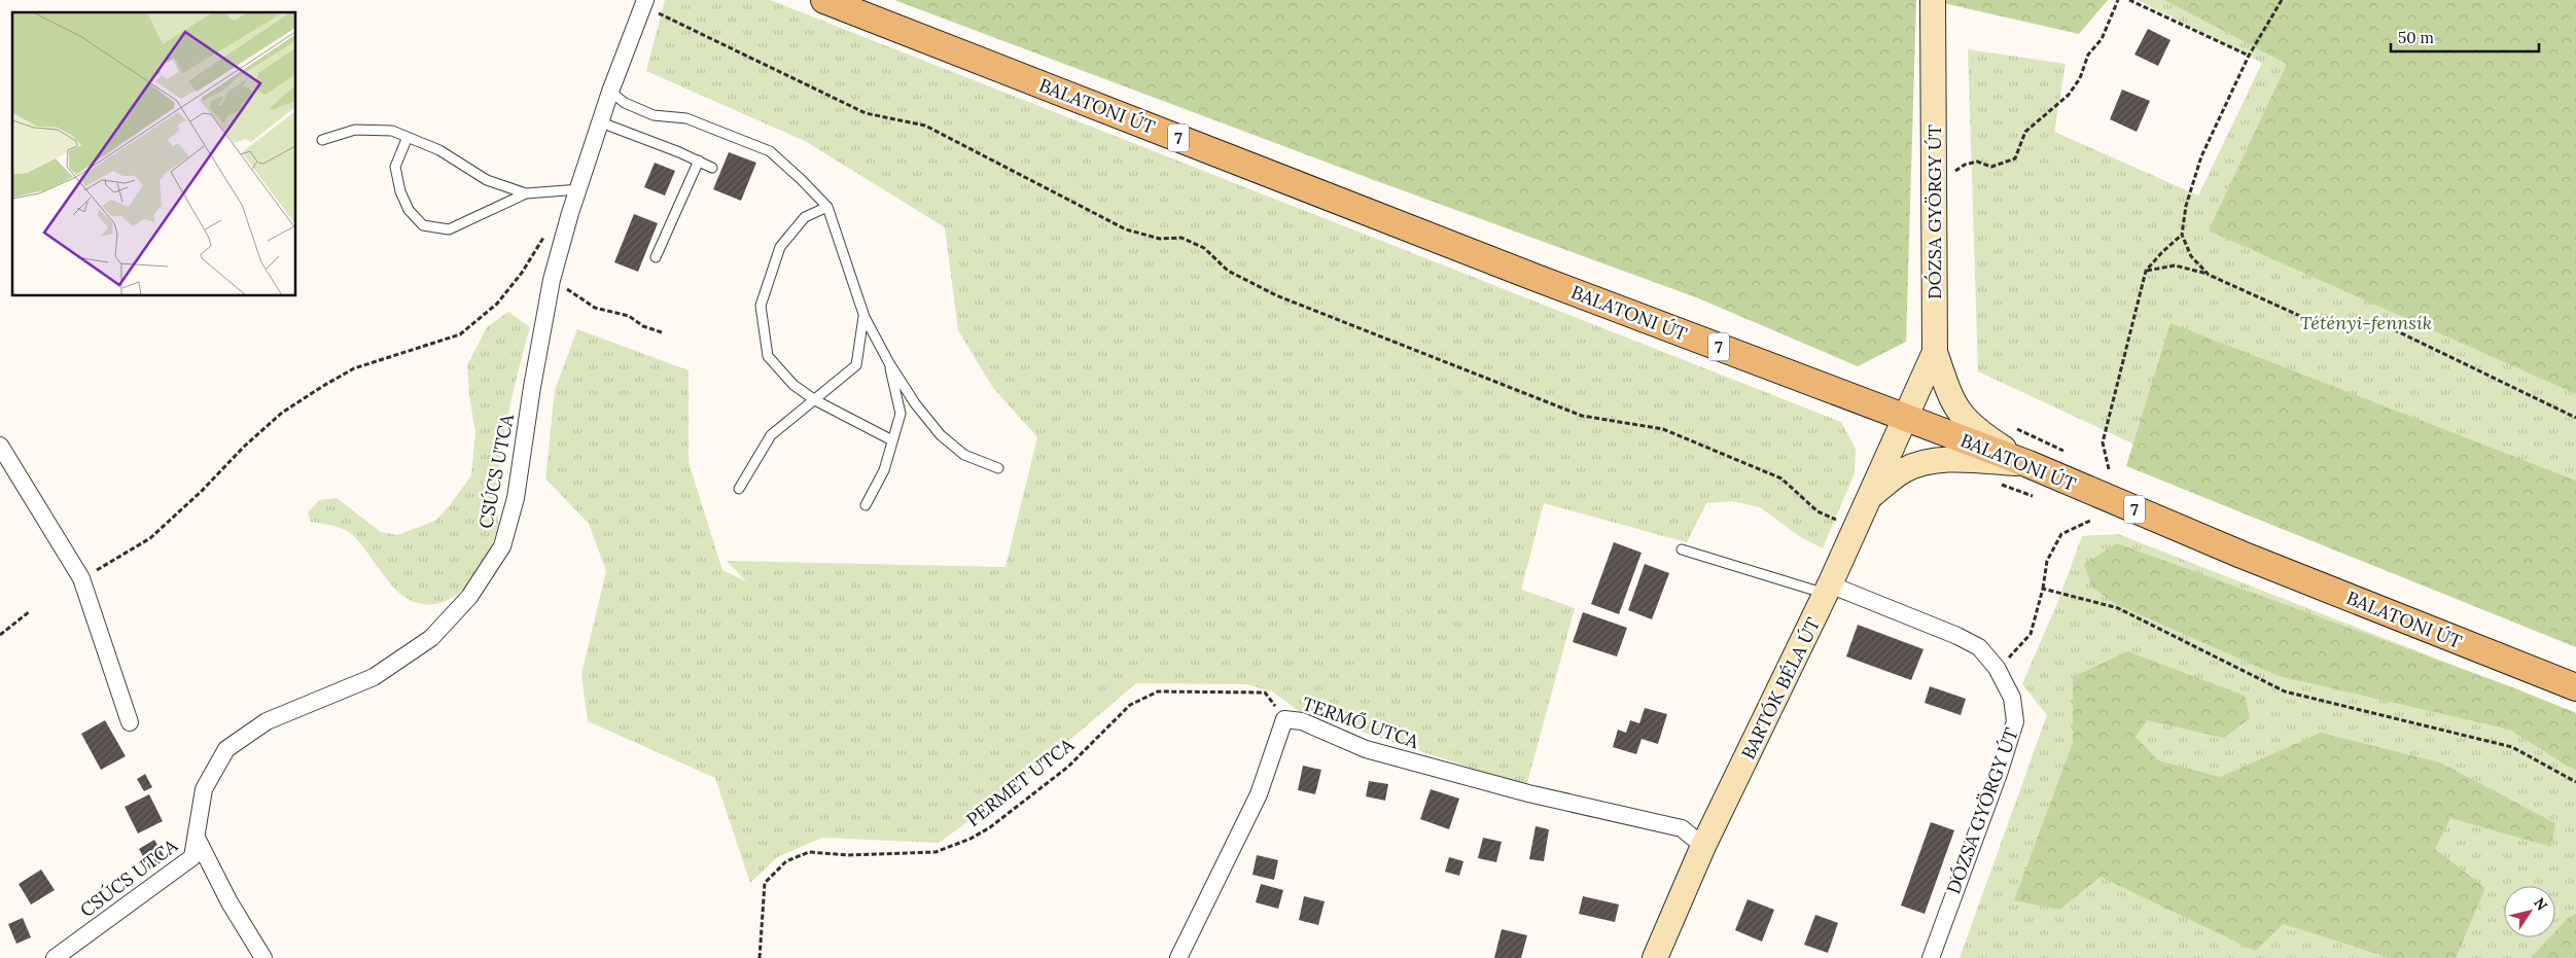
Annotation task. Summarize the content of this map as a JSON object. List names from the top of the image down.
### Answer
{
  "streets": {
    "main road": ["BALATONI ÚT", "7"],
    "street": [
      "DÓZSA GYÖRGY ÚT",
      "CSÚCS UTCA",
      "BARTÓK BÉLA ÚT",
      "TERMŐ UTCA"
    ],
    "path": ["PERMET UTCA"]
  },
  "crossings": [
    ["BALATONI ÚT", "DÓZSA GYÖRGY ÚT"],
    ["BALATONI ÚT", "BARTÓK BÉLA ÚT"],
    ["DÓZSA GYÖRGY ÚT", "BARTÓK BÉLA ÚT"],
    ["BARTÓK BÉLA ÚT", "TERMŐ UTCA"],
    ["TERMŐ UTCA", "PERMET UTCA"]
  ],
  "parks": ["Tétényi-fennsík"],
  "scale_bar": "50 m",
  "north": "top right"
}
